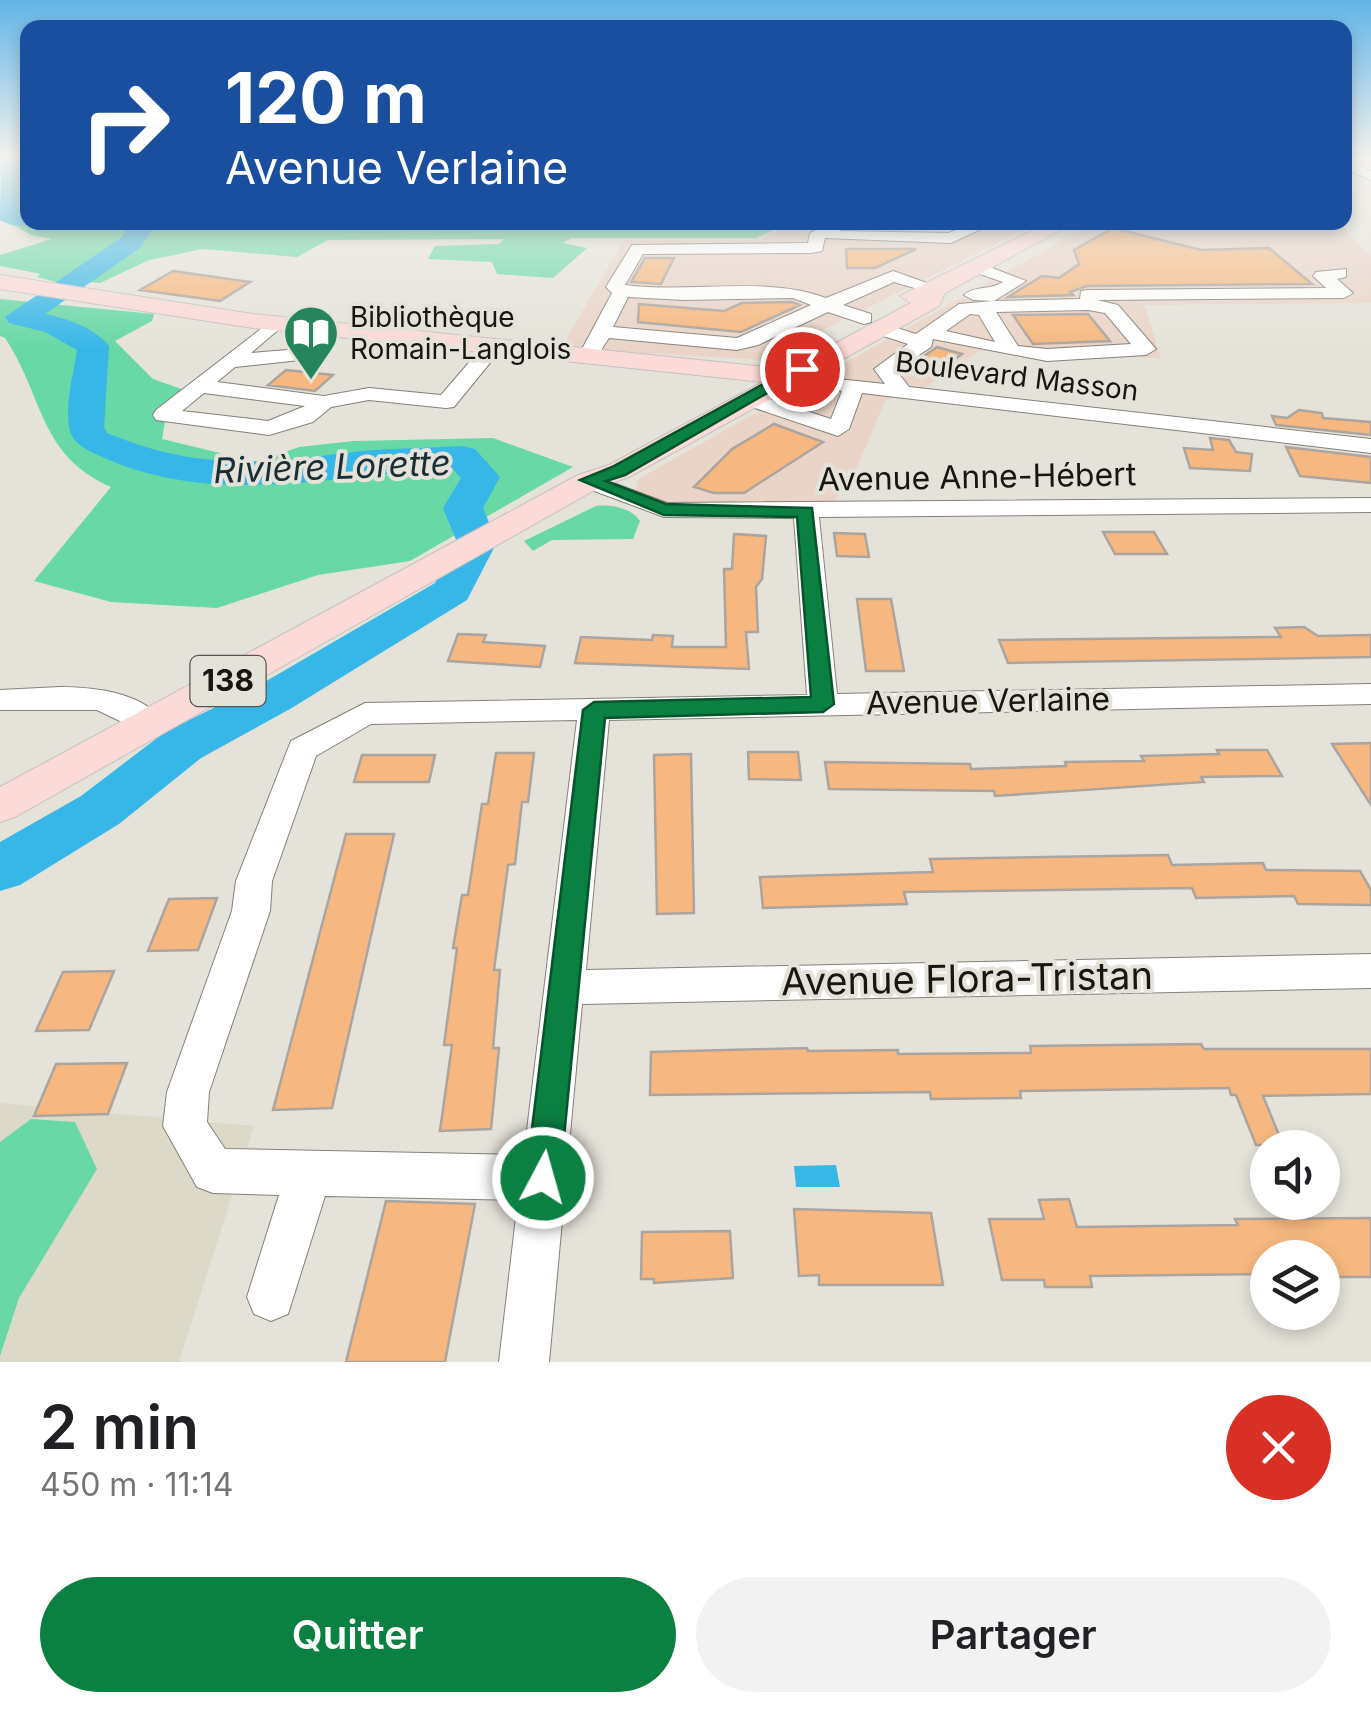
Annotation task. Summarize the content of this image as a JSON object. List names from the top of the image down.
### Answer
{
  "streets": {
    "main road": ["138"],
    "street": [
      "Boulevard Masson",
      "Avenue Anne-Hébert",
      "Avenue Verlaine",
      "Avenue Flora-Tristan"
    ]
  },
  "crossings": [
    ["Boulevard Masson", "138"],
    ["Avenue Anne-Hébert", "138"]
  ],
  "water": ["Rivière Lorette"],
  "places": {
    "library": ["Bibliothèque Romain-Langlois"]
  },
  "page": {
    "turn": ["120 m", "Avenue Verlaine"],
    "heading": ["2 min", "450 m · 11:14"],
    "buttons": ["Quitter", "Partager"]
  }
}
